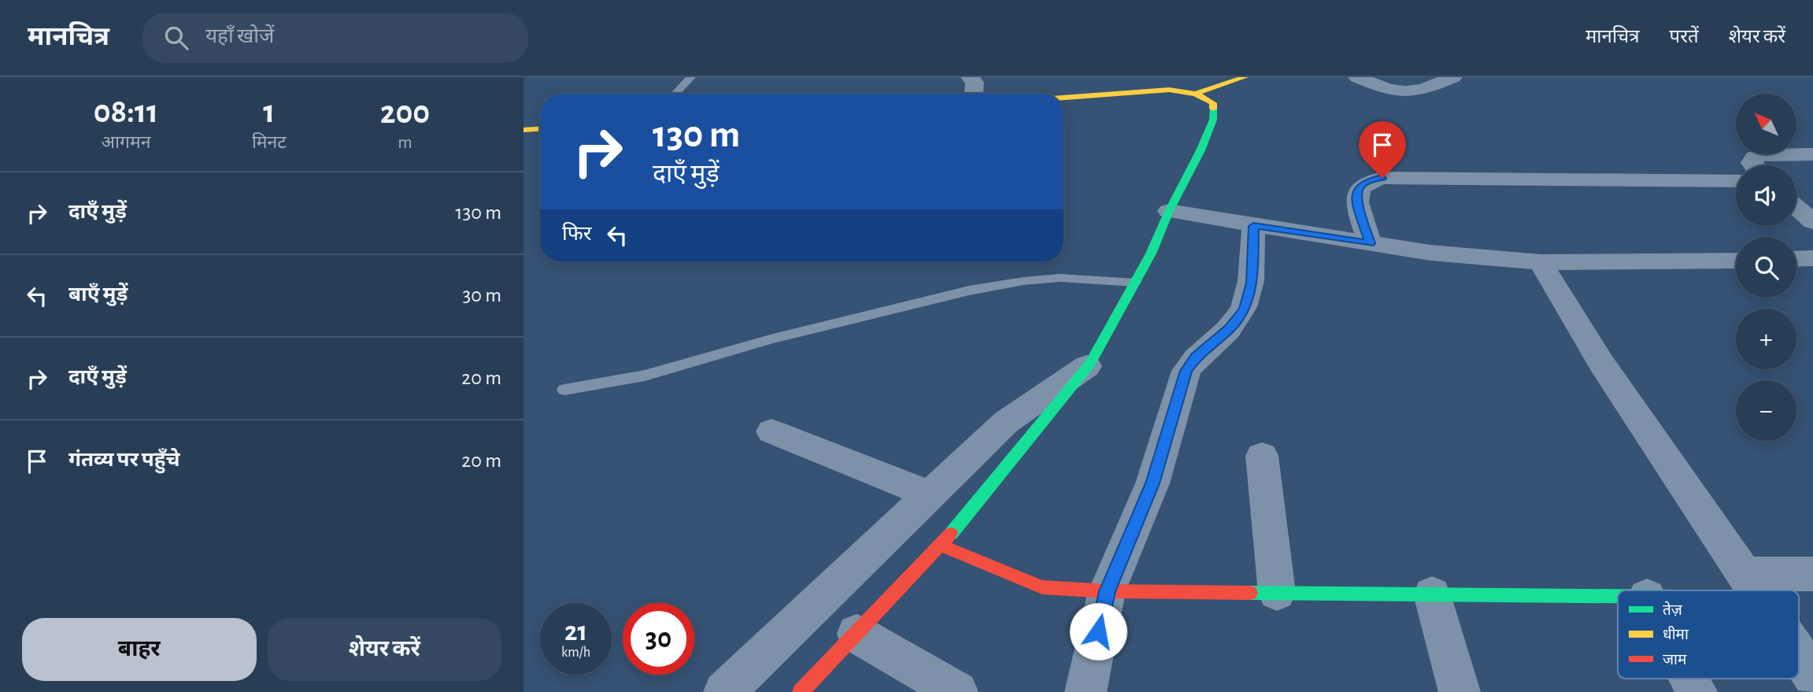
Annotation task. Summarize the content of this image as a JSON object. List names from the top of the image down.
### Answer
{
  "legend": ["तेज़", "धीमा", "जाम"],
  "north": "top left",
  "page": {
    "header": "मानचित्र",
    "search": "यहाँ खोजें",
    "nav": ["मानचित्र", "परतें", "शेयर करें"],
    "eta": [
      "08:11",
      "आगमन",
      "1",
      "मिनट",
      "200",
      "m"
    ],
    "map_buttons": ["+", "−"],
    "turn": ["130 m", "दाएँ मुड़ें"],
    "list": [
      {
        "name": "दाएँ मुड़ें",
        "value": "130 m"
      },
      {
        "name": "बाएँ मुड़ें",
        "value": "30 m"
      },
      {
        "name": "दाएँ मुड़ें",
        "value": "20 m"
      },
      {
        "name": "गंतव्य पर पहुँचे",
        "value": "20 m"
      }
    ],
    "then": "फिर",
    "speed": "21 km/h",
    "limit": "30",
    "buttons": ["बाहर", "शेयर करें"]
  }
}
